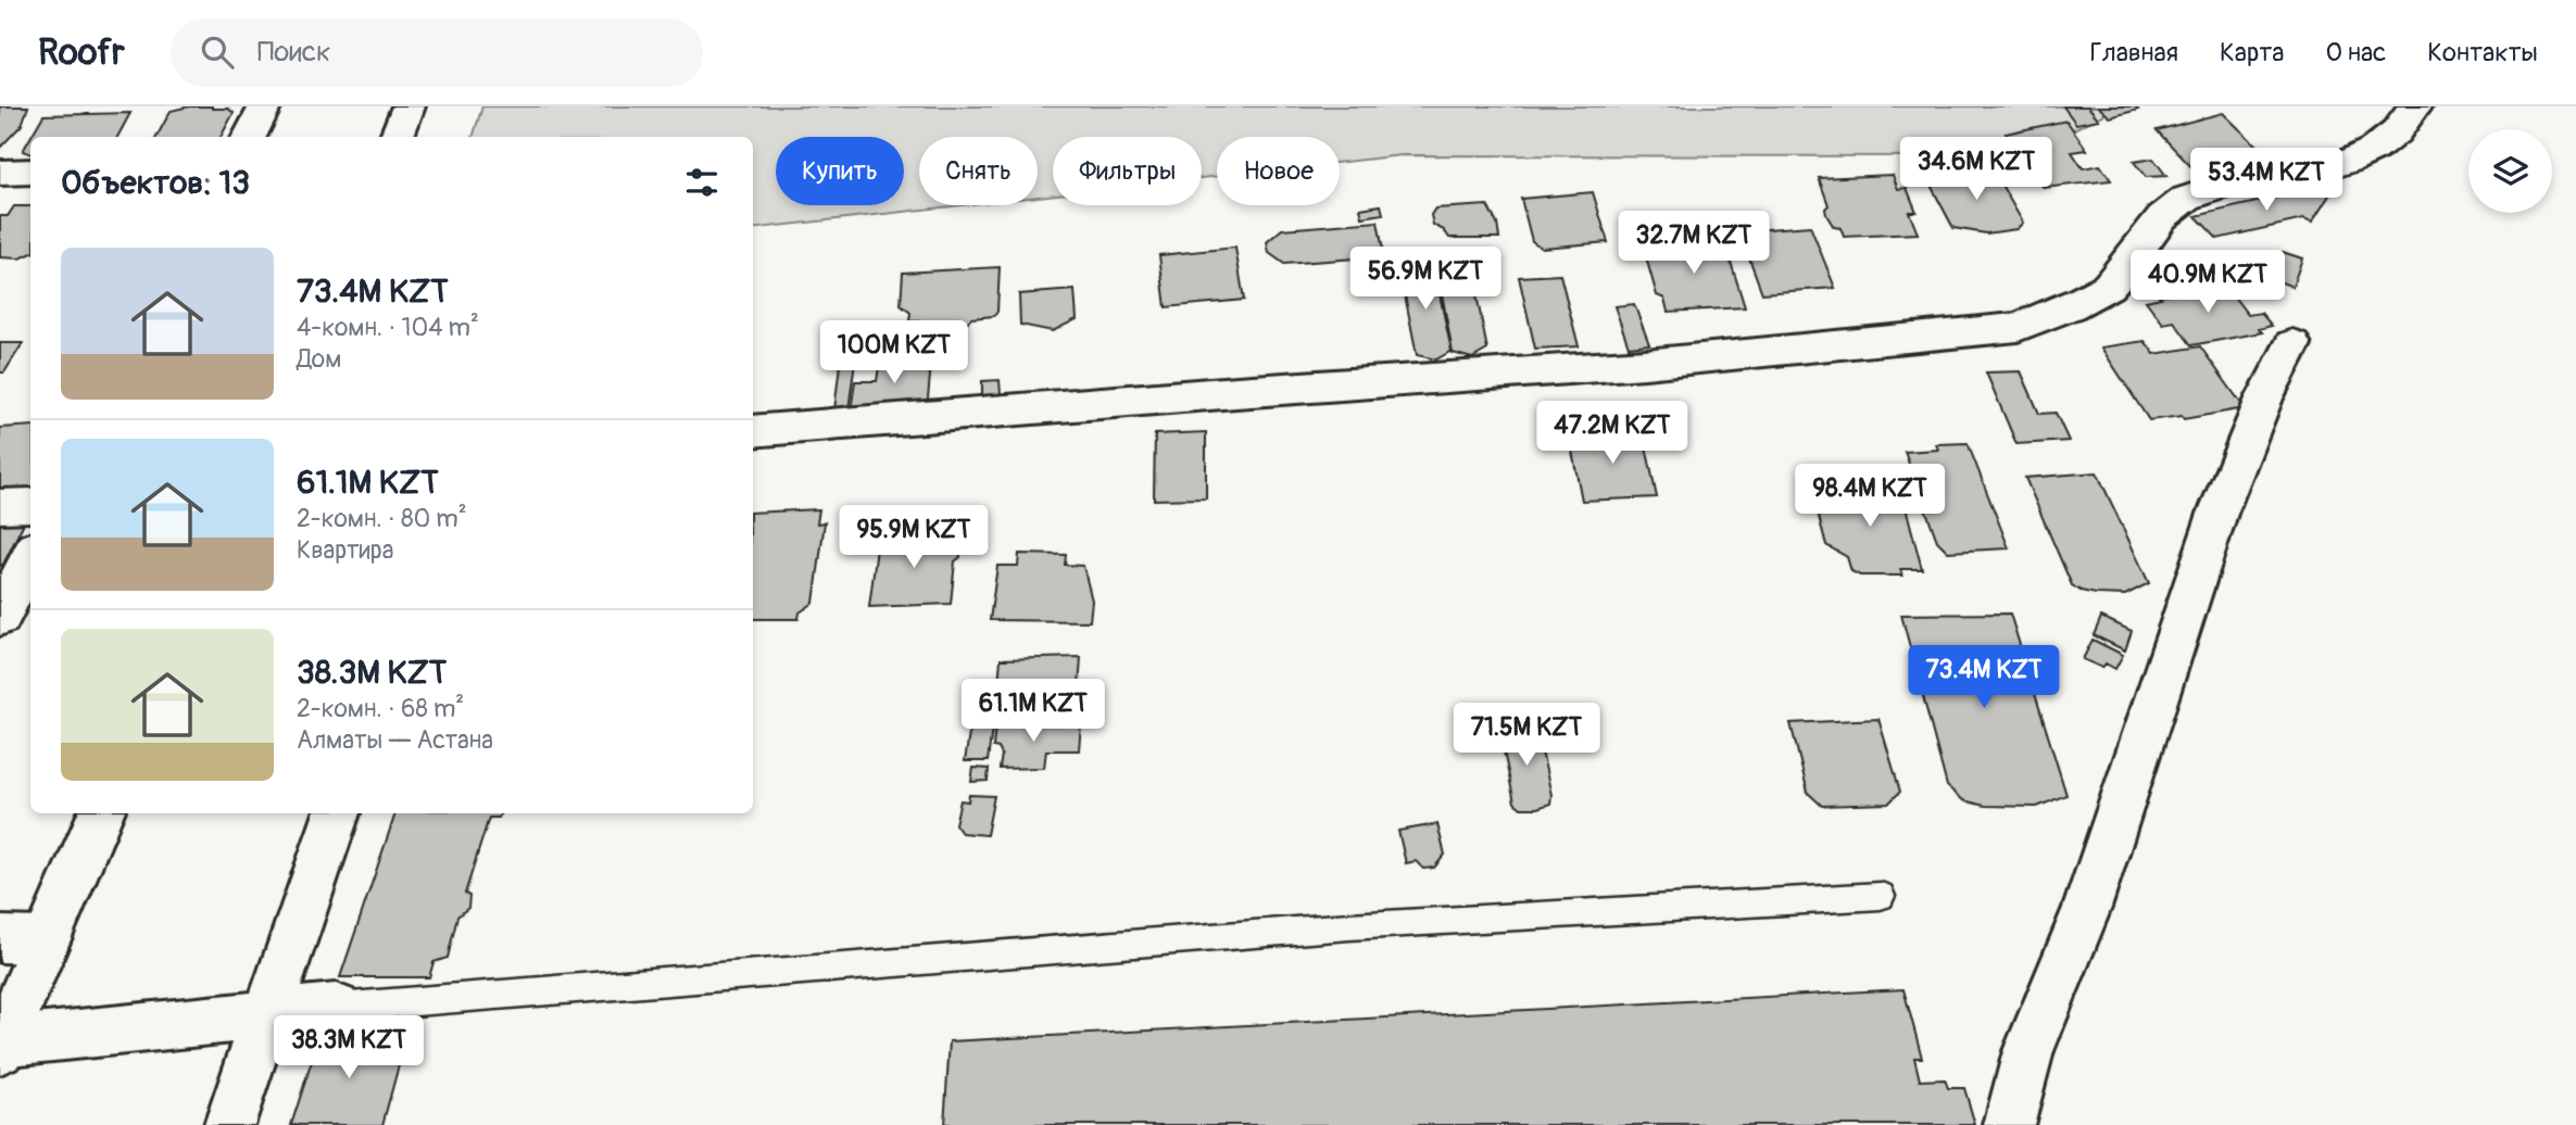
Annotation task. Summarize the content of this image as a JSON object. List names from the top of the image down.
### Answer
{
  "page": {
    "header": "Roofr",
    "search": "Поиск",
    "nav": [
      "Главная",
      "Карта",
      "О нас",
      "Контакты"
    ],
    "price": [
      "34.6M KZT",
      "53.4M KZT",
      "32.7M KZT",
      "56.9M KZT",
      "40.9M KZT",
      "100M KZT",
      "47.2M KZT",
      "98.4M KZT",
      "95.9M KZT",
      "73.4M KZT",
      "61.1M KZT",
      "71.5M KZT",
      "38.3M KZT"
    ],
    "chip": [
      "Купить",
      "Снять",
      "Фильтры",
      "Новое"
    ],
    "heading": "Объектов: 13",
    "list": [
      {
        "name": "73.4M KZT",
        "note": "4-комн. · 104 m² · Дом"
      },
      {
        "name": "61.1M KZT",
        "note": "2-комн. · 80 m² · Квартира"
      },
      {
        "name": "38.3M KZT",
        "note": "2-комн. · 68 m² · Алматы — Астана"
      }
    ]
  }
}
